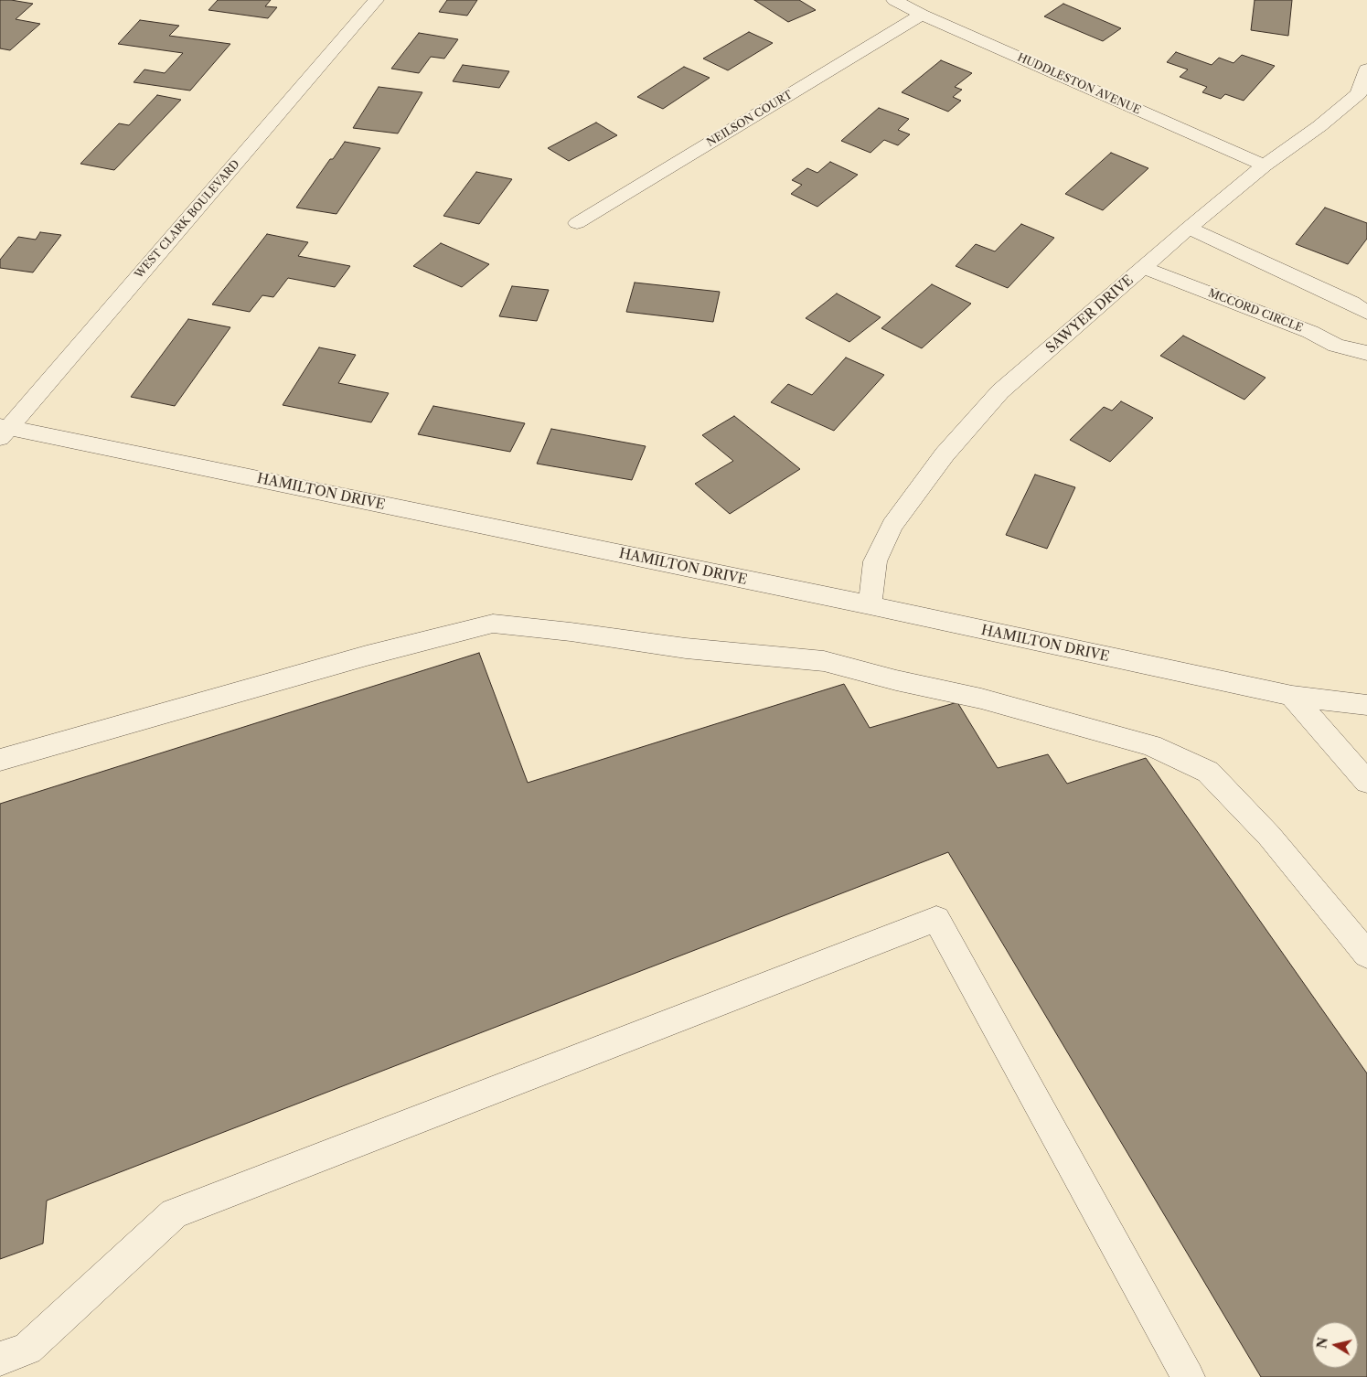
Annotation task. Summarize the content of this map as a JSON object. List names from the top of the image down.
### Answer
{
  "streets": {
    "street": [
      "HUDDLESTON AVENUE",
      "NEILSON COURT",
      "WEST CLARK BOULEVARD",
      "MCCORD CIRCLE",
      "SAWYER DRIVE",
      "HAMILTON DRIVE"
    ]
  },
  "crossings": [
    ["HUDDLESTON AVENUE", "NEILSON COURT"],
    ["HUDDLESTON AVENUE", "SAWYER DRIVE"],
    ["WEST CLARK BOULEVARD", "HAMILTON DRIVE"],
    ["MCCORD CIRCLE", "SAWYER DRIVE"],
    ["SAWYER DRIVE", "HAMILTON DRIVE"]
  ],
  "north": "left"
}
